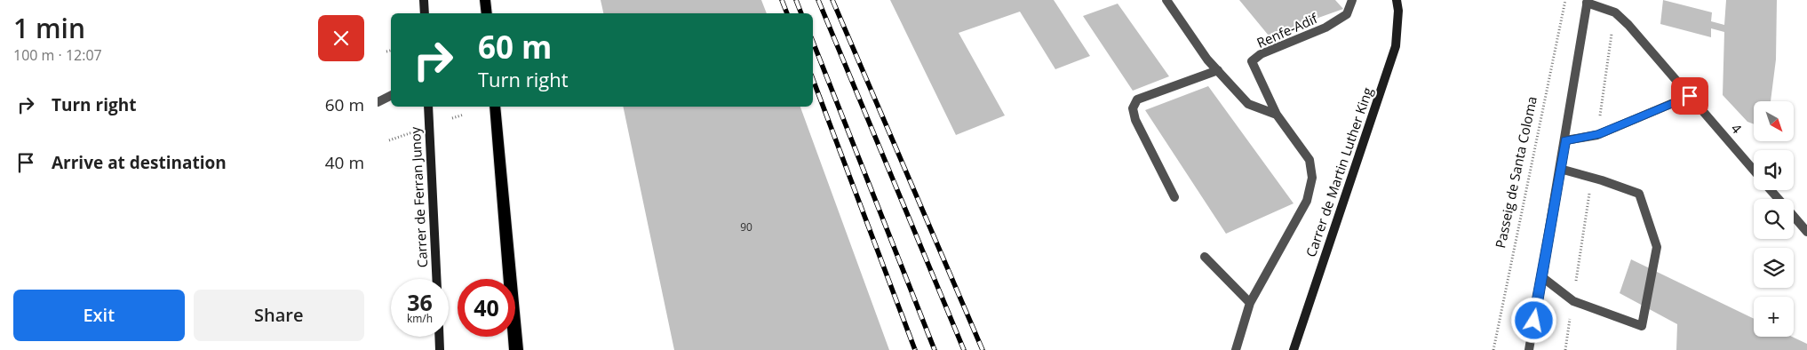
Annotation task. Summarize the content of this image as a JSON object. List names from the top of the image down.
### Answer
{
  "streets": {
    "main road": ["Carrer de Martin Luther King", "Carrer de Ferran Junoy"],
    "street": ["Renfe-Adif", "4"],
    "path": ["Passeig de Santa Coloma"]
  },
  "house_numbers": ["90"],
  "north": "bottom right",
  "page": {
    "heading": ["1 min", "100 m · 12:07"],
    "turn": ["60 m", "Turn right"],
    "list": [
      {
        "name": "Turn right",
        "value": "60 m"
      },
      {
        "name": "Arrive at destination",
        "value": "40 m"
      }
    ],
    "map_buttons": "+",
    "speed": "36 km/h",
    "limit": "40",
    "buttons": ["Exit", "Share"]
  }
}
